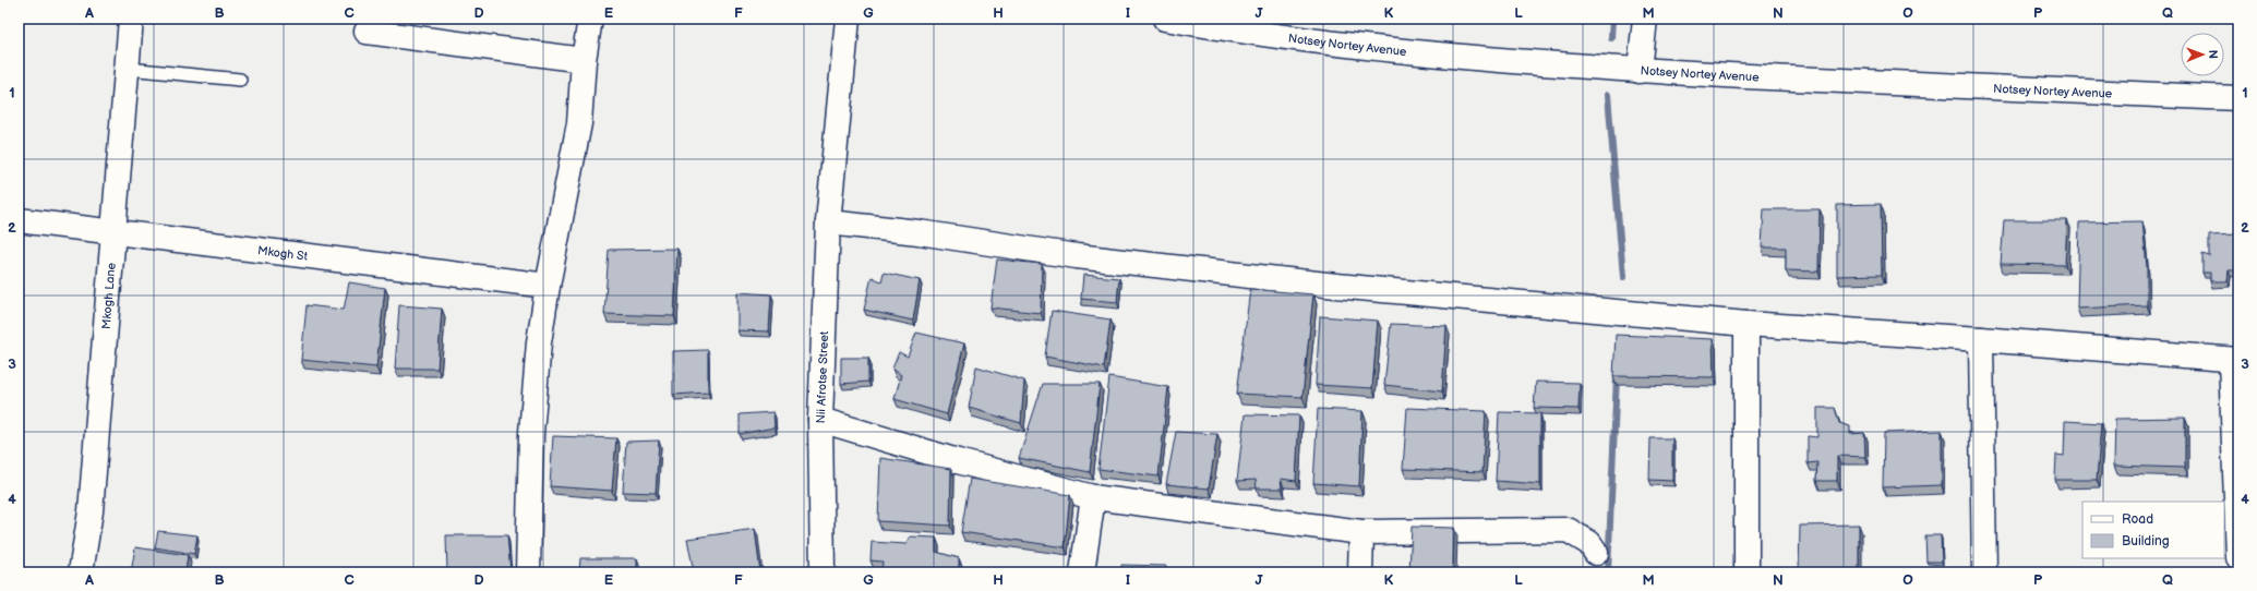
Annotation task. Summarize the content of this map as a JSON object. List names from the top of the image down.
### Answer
{
  "streets": {
    "street": [
      "Notsey Nortey Avenue",
      "Mkogh St",
      "Mkogh Lane",
      "Nii Afrotse Street"
    ]
  },
  "crossings": [
    ["Mkogh St", "Mkogh Lane"]
  ],
  "legend": ["Road", "Building"],
  "north": "right",
  "grid": {
    "columns": [
      "A",
      "B",
      "C",
      "D",
      "E",
      "F",
      "G",
      "H",
      "I",
      "J",
      "K",
      "L",
      "M",
      "N",
      "O",
      "P",
      "Q"
    ],
    "rows": [
      "1",
      "2",
      "3",
      "4"
    ]
  }
}
